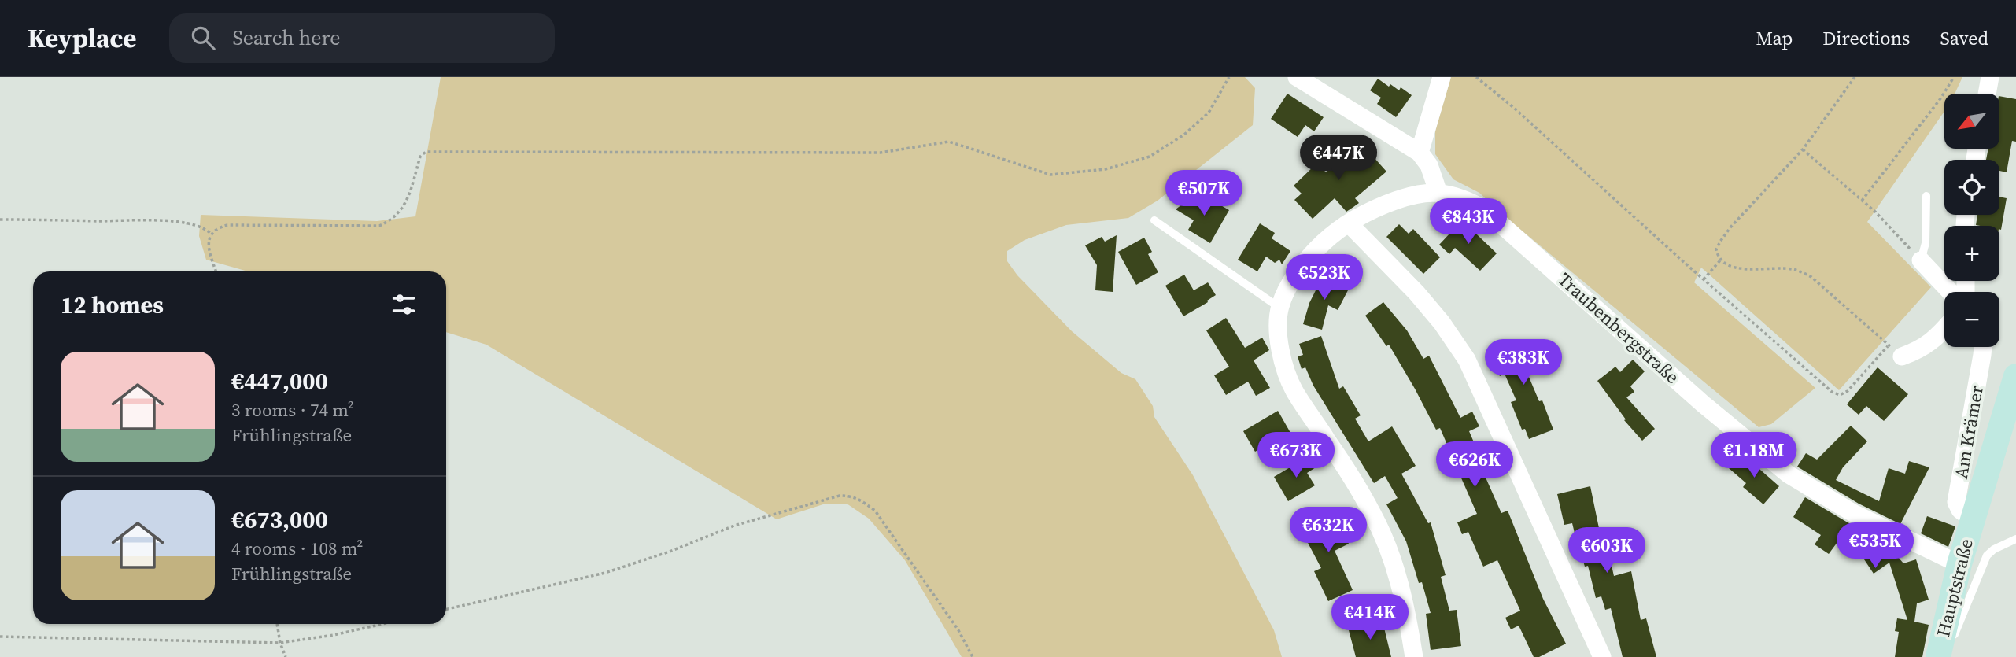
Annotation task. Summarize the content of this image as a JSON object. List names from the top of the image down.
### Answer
{
  "streets": {
    "main road": ["Hauptstraße"],
    "street": ["Traubenbergstraße", "Am Krämer"]
  },
  "crossings": [
    ["Traubenbergstraße", "Hauptstraße"],
    ["Am Krämer", "Hauptstraße"]
  ],
  "north": "bottom left",
  "page": {
    "header": "Keyplace",
    "search": "Search here",
    "nav": ["Map", "Directions", "Saved"],
    "map_buttons": ["+", "−"],
    "price": [
      "€447K",
      "€507K",
      "€843K",
      "€523K",
      "€383K",
      "€673K",
      "€1.18M",
      "€626K",
      "€632K",
      "€535K",
      "€603K",
      "€414K"
    ],
    "heading": "12 homes",
    "list": [
      {
        "name": "€447,000",
        "note": "3 rooms · 74 m² · Frühlingstraße"
      },
      {
        "name": "€673,000",
        "note": "4 rooms · 108 m² · Frühlingstraße"
      }
    ]
  }
}
